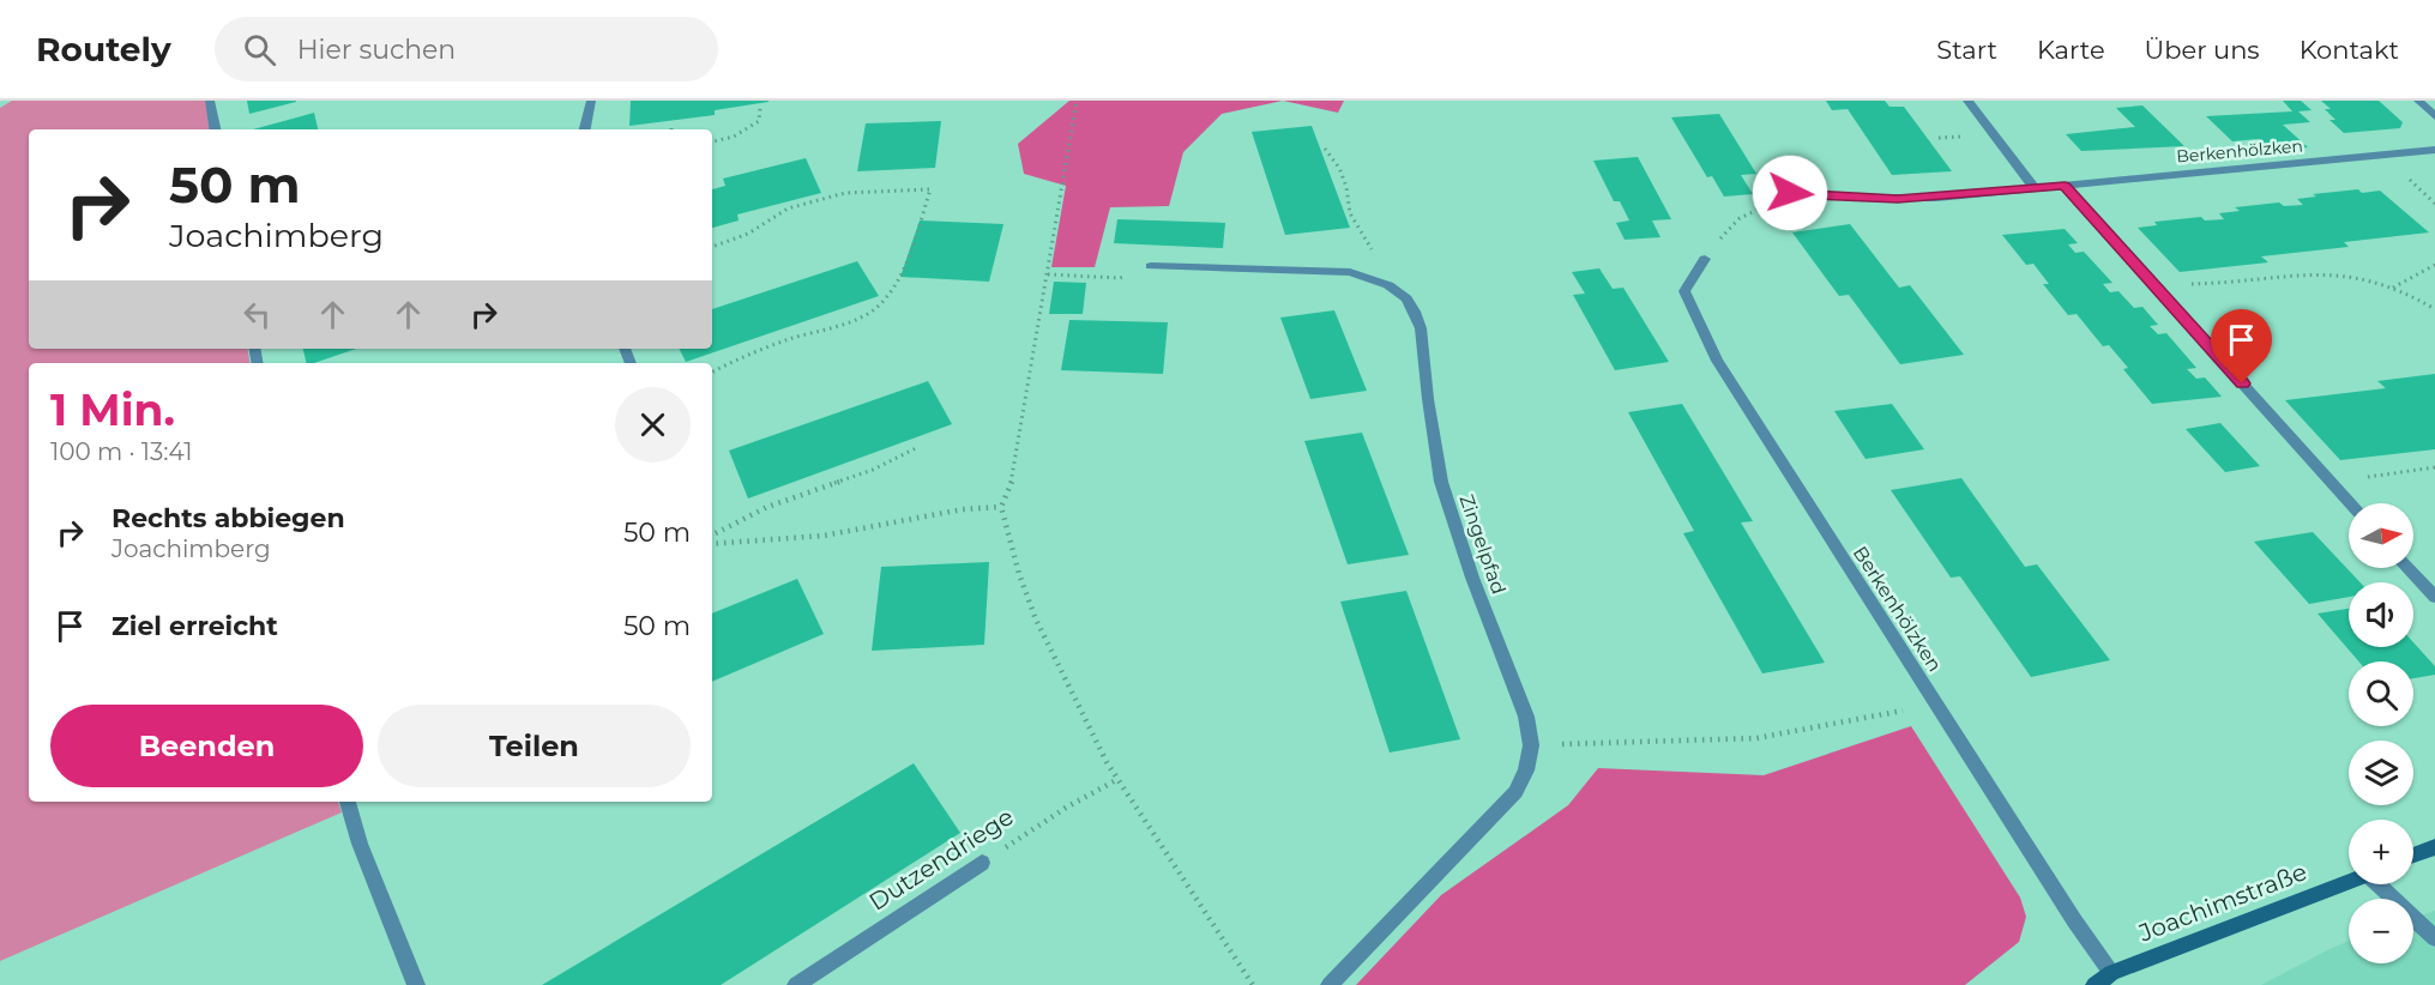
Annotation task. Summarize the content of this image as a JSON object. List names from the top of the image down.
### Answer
{
  "streets": {
    "street": [
      "Berkenhölzken",
      "Zingelpfad",
      "Dutzendriege",
      "Joachimstraße"
    ]
  },
  "crossings": [
    ["Berkenhölzken", "Joachimstraße"]
  ],
  "north": "right",
  "page": {
    "header": "Routely",
    "search": "Hier suchen",
    "nav": [
      "Start",
      "Karte",
      "Über uns",
      "Kontakt"
    ],
    "turn": ["50 m", "Joachimberg"],
    "heading": ["1 Min.", "100 m · 13:41"],
    "list": [
      {
        "name": "Rechts abbiegen",
        "note": "Joachimberg",
        "value": "50 m"
      },
      {
        "name": "Ziel erreicht",
        "value": "50 m"
      }
    ],
    "map_buttons": ["+", "−"],
    "buttons": ["Beenden", "Teilen"]
  }
}
